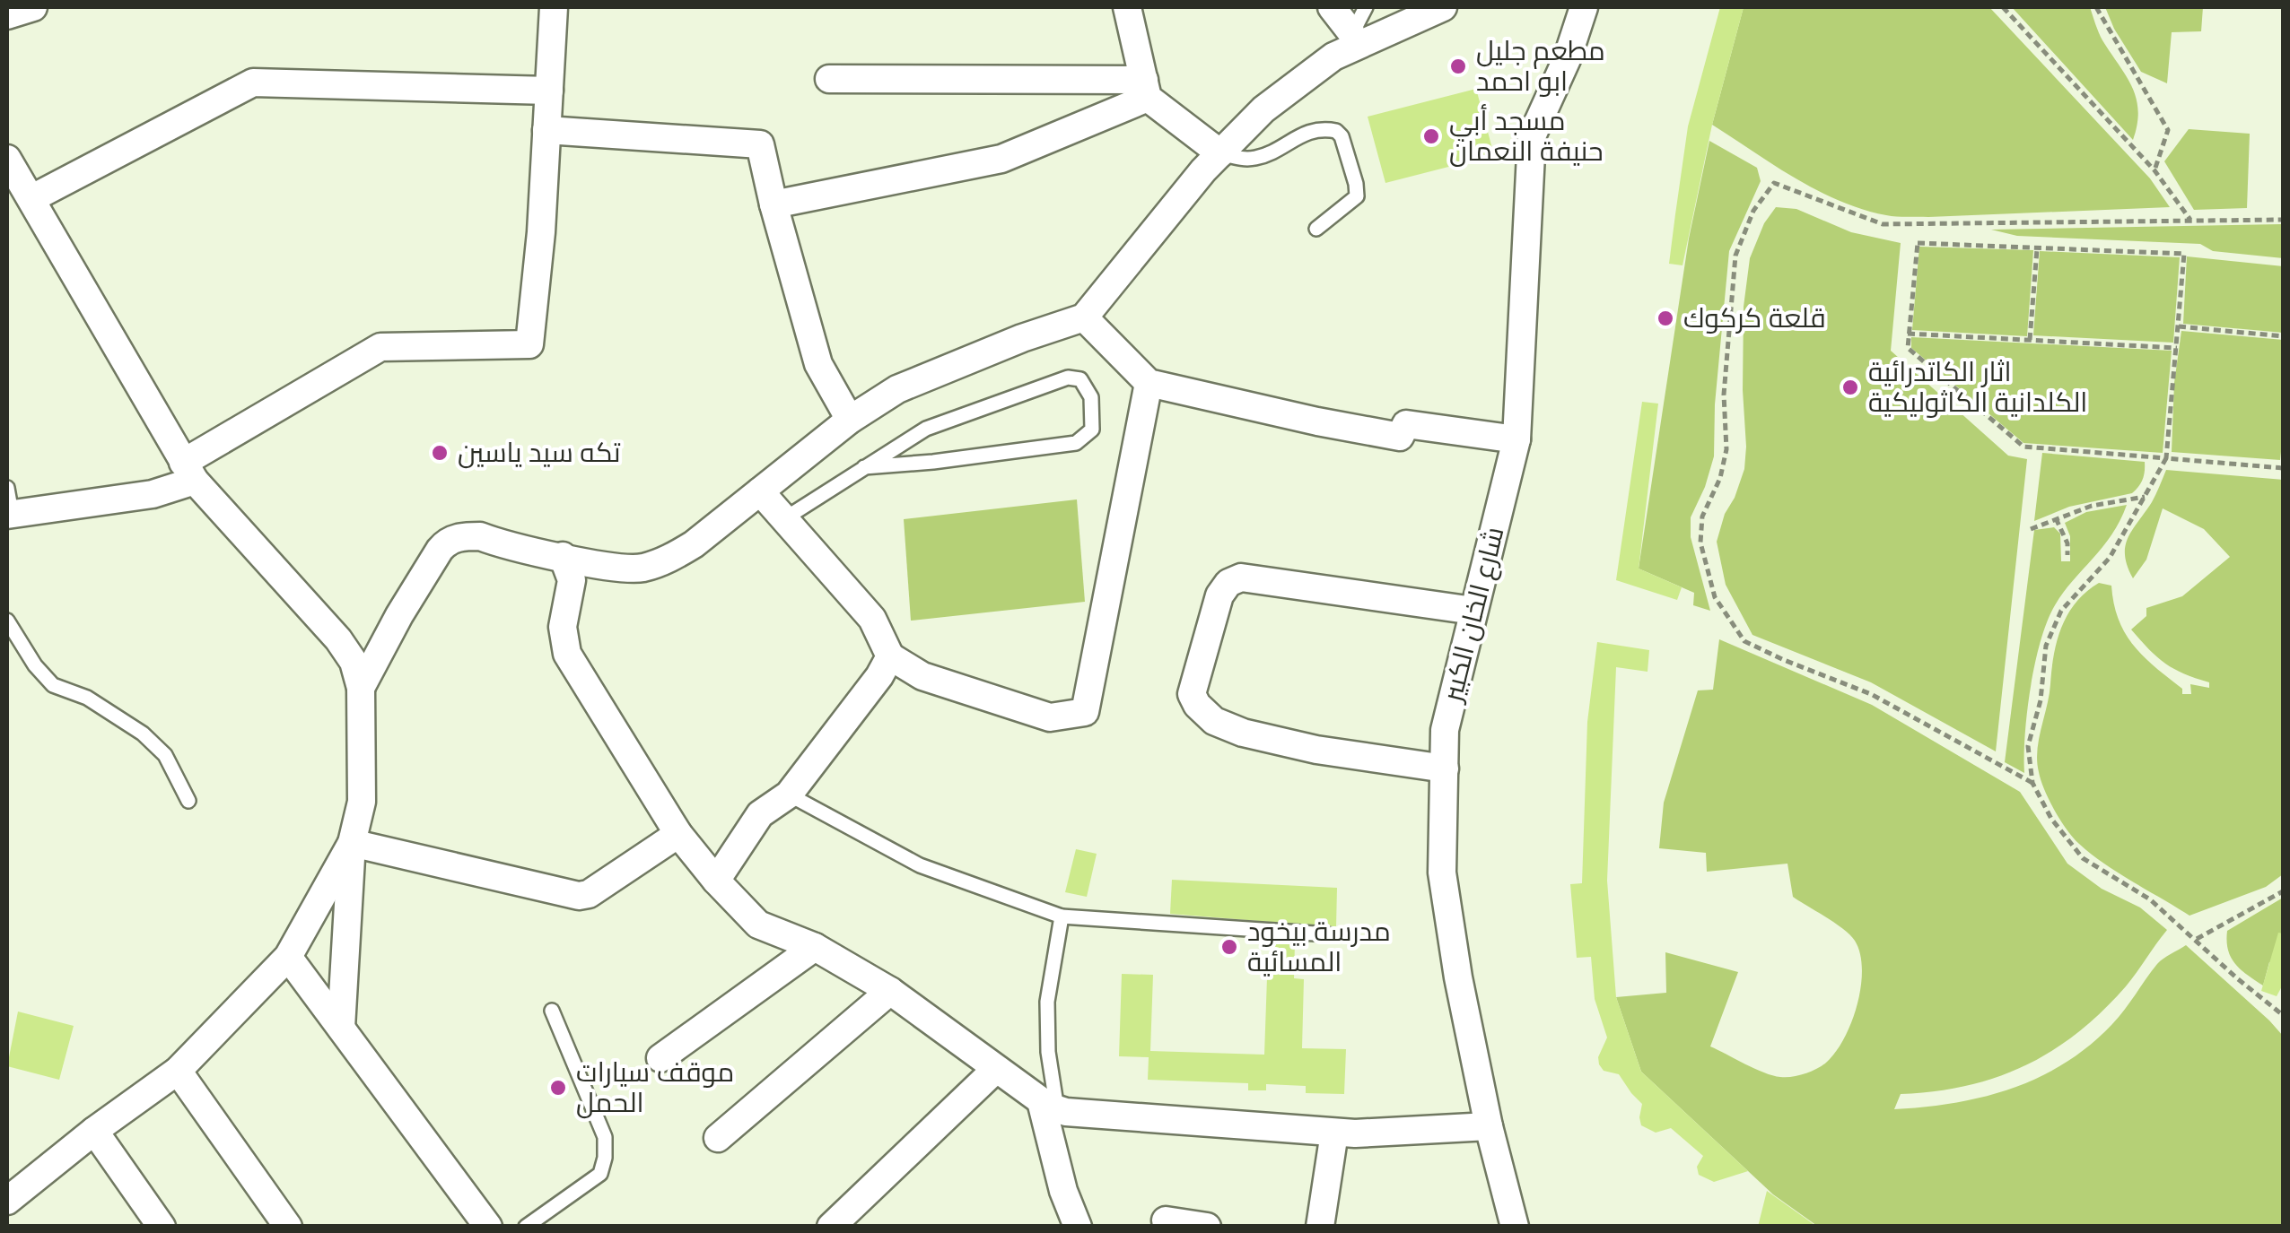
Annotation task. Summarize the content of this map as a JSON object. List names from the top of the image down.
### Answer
{
  "streets": {
    "street": ["شارع الخان الكبير"]
  },
  "places": [
    "مطعم جليل ابو احمد",
    "مسجد أبي حنيفة النعمان",
    "قلعة كركوك",
    "اثار الكاتدرائية الكلدانية الكاثوليكية",
    "تكه سيد ياسين",
    "مدرسة بيخود المسائية",
    "موقف سيارات الحمل"
  ]
}
